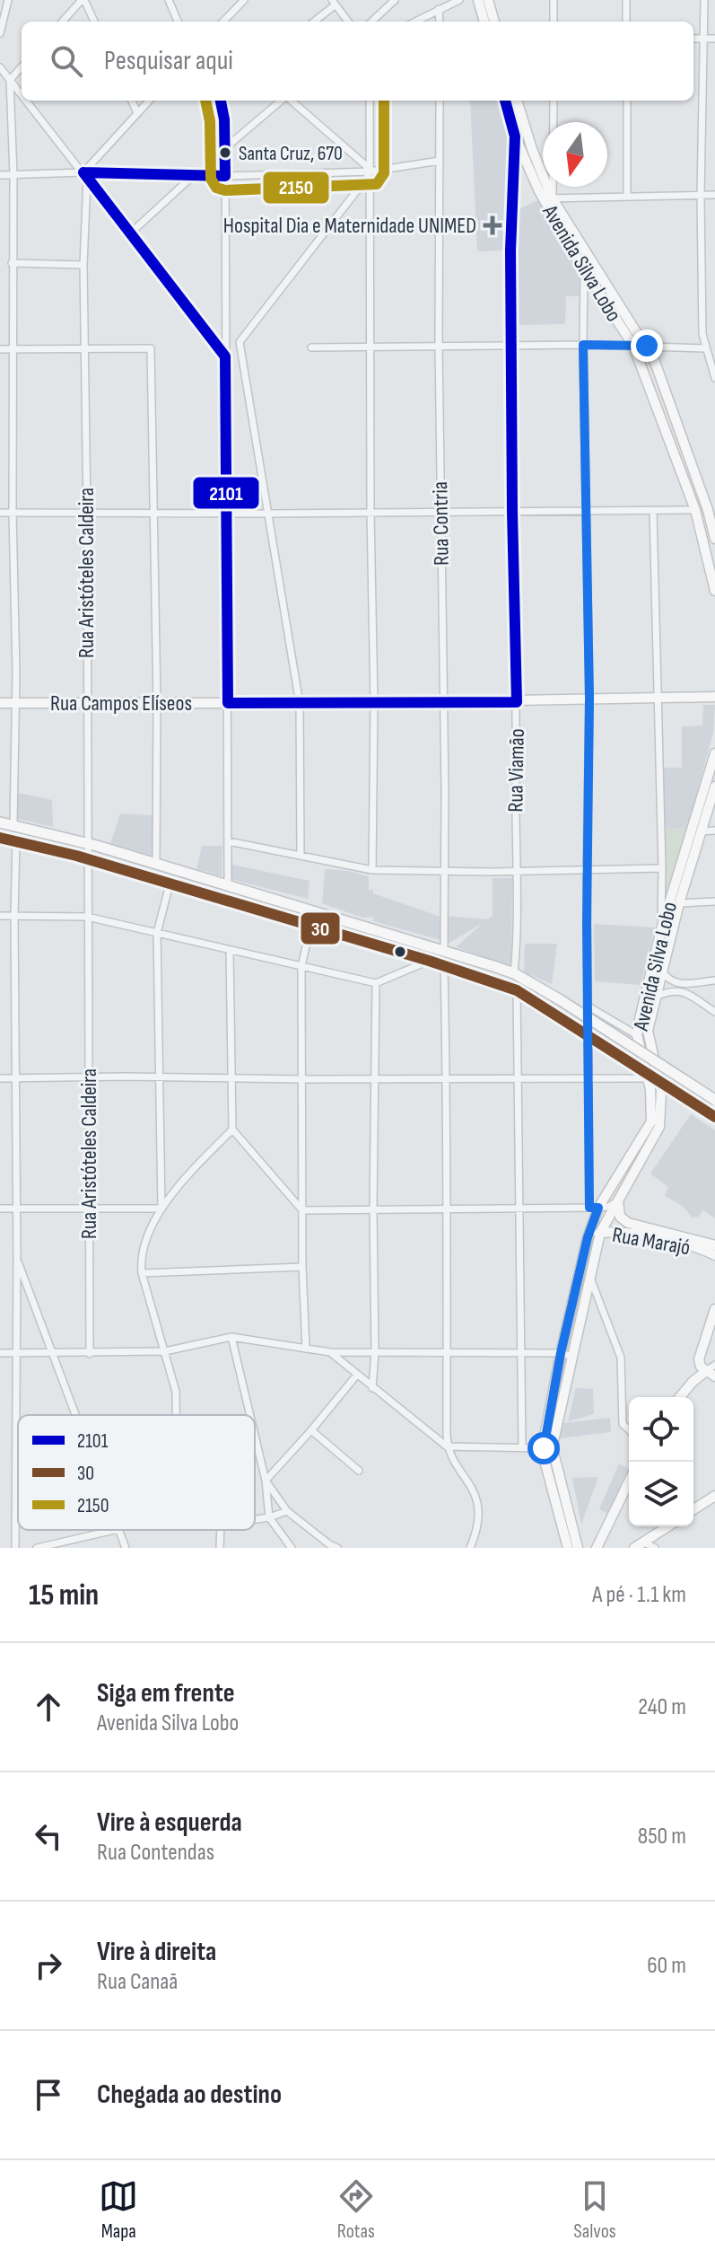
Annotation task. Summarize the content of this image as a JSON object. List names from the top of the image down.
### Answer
{
  "streets": {
    "street": [
      "Avenida Silva Lobo",
      "Rua Contria",
      "Rua Aristóteles Caldeira",
      "Rua Campos Elíseos",
      "Rua Viamão",
      "Rua Marajó"
    ]
  },
  "crossings": [
    ["Avenida Silva Lobo", "Rua Viamão"],
    ["Avenida Silva Lobo", "Rua Marajó"],
    ["Rua Contria", "Rua Campos Elíseos"],
    ["Rua Aristóteles Caldeira", "Rua Campos Elíseos"],
    ["Rua Campos Elíseos", "Rua Viamão"]
  ],
  "places": {
    "other": ["Santa Cruz, 670"],
    "health": ["Hospital Dia e Maternidade UNIMED"]
  },
  "lines": ["transit line 2101", "transit line 2150", "transit line 30"],
  "legend": ["2101", "30", "2150"],
  "north": "bottom",
  "page": {
    "search": "Pesquisar aqui",
    "heading": ["15 min", "A pé · 1.1 km"],
    "list": [
      ["Siga em frente", "Avenida Silva Lobo", "240 m"],
      ["Vire à esquerda", "Rua Contendas", "850 m"],
      ["Vire à direita", "Rua Canaã", "60 m"],
      "Chegada ao destino"
    ],
    "nav": ["Mapa", "Rotas", "Salvos"]
  }
}
